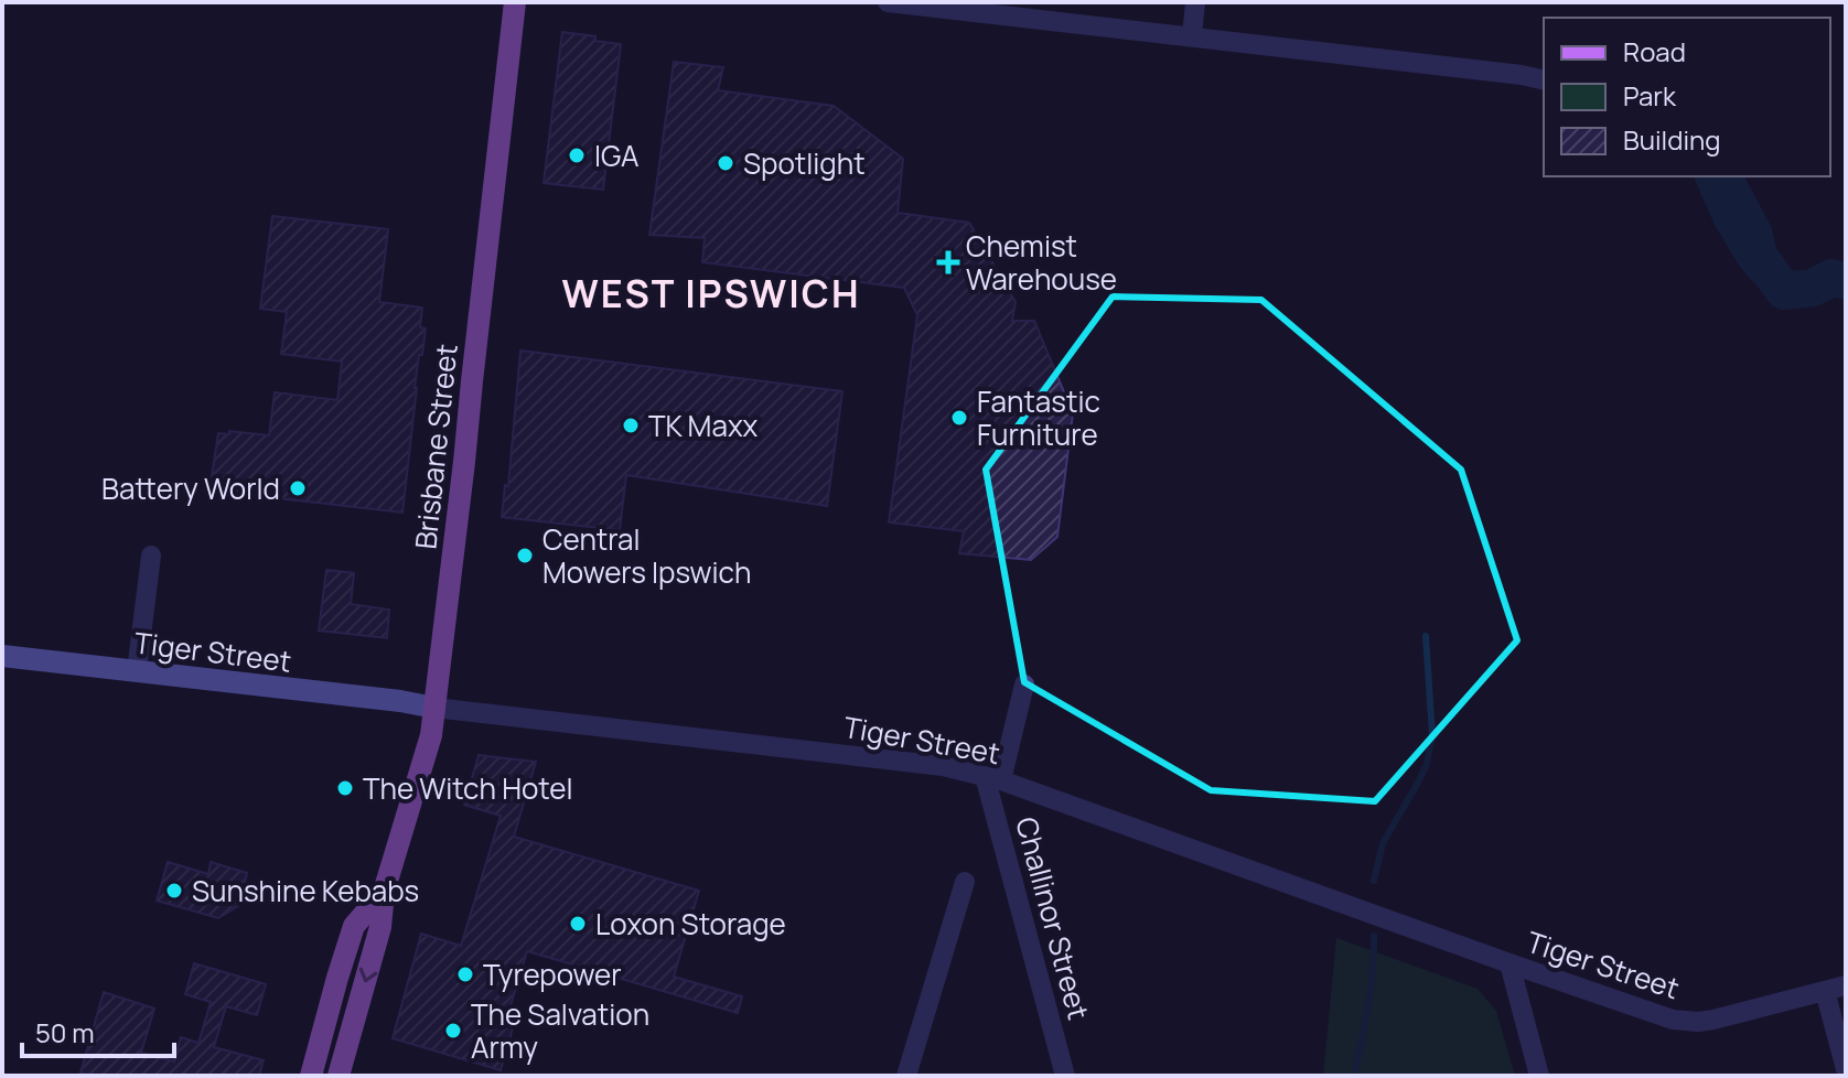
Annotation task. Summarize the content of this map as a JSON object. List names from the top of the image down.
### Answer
{
  "streets": {
    "main road": ["Brisbane Street"],
    "street": ["Tiger Street", "Challinor Street"]
  },
  "crossings": [
    ["Brisbane Street", "Tiger Street"],
    ["Tiger Street", "Challinor Street"]
  ],
  "districts": ["WEST IPSWICH"],
  "places": {
    "other": [
      "IGA",
      "Spotlight",
      "Fantastic Furniture",
      "TK Maxx",
      "Battery World",
      "Central Mowers Ipswich",
      "The Witch Hotel",
      "Sunshine Kebabs",
      "Loxon Storage",
      "Tyrepower",
      "The Salvation Army"
    ],
    "health": ["Chemist Warehouse"]
  },
  "legend": ["Road", "Park", "Building"],
  "scale_bar": "50 m"
}
